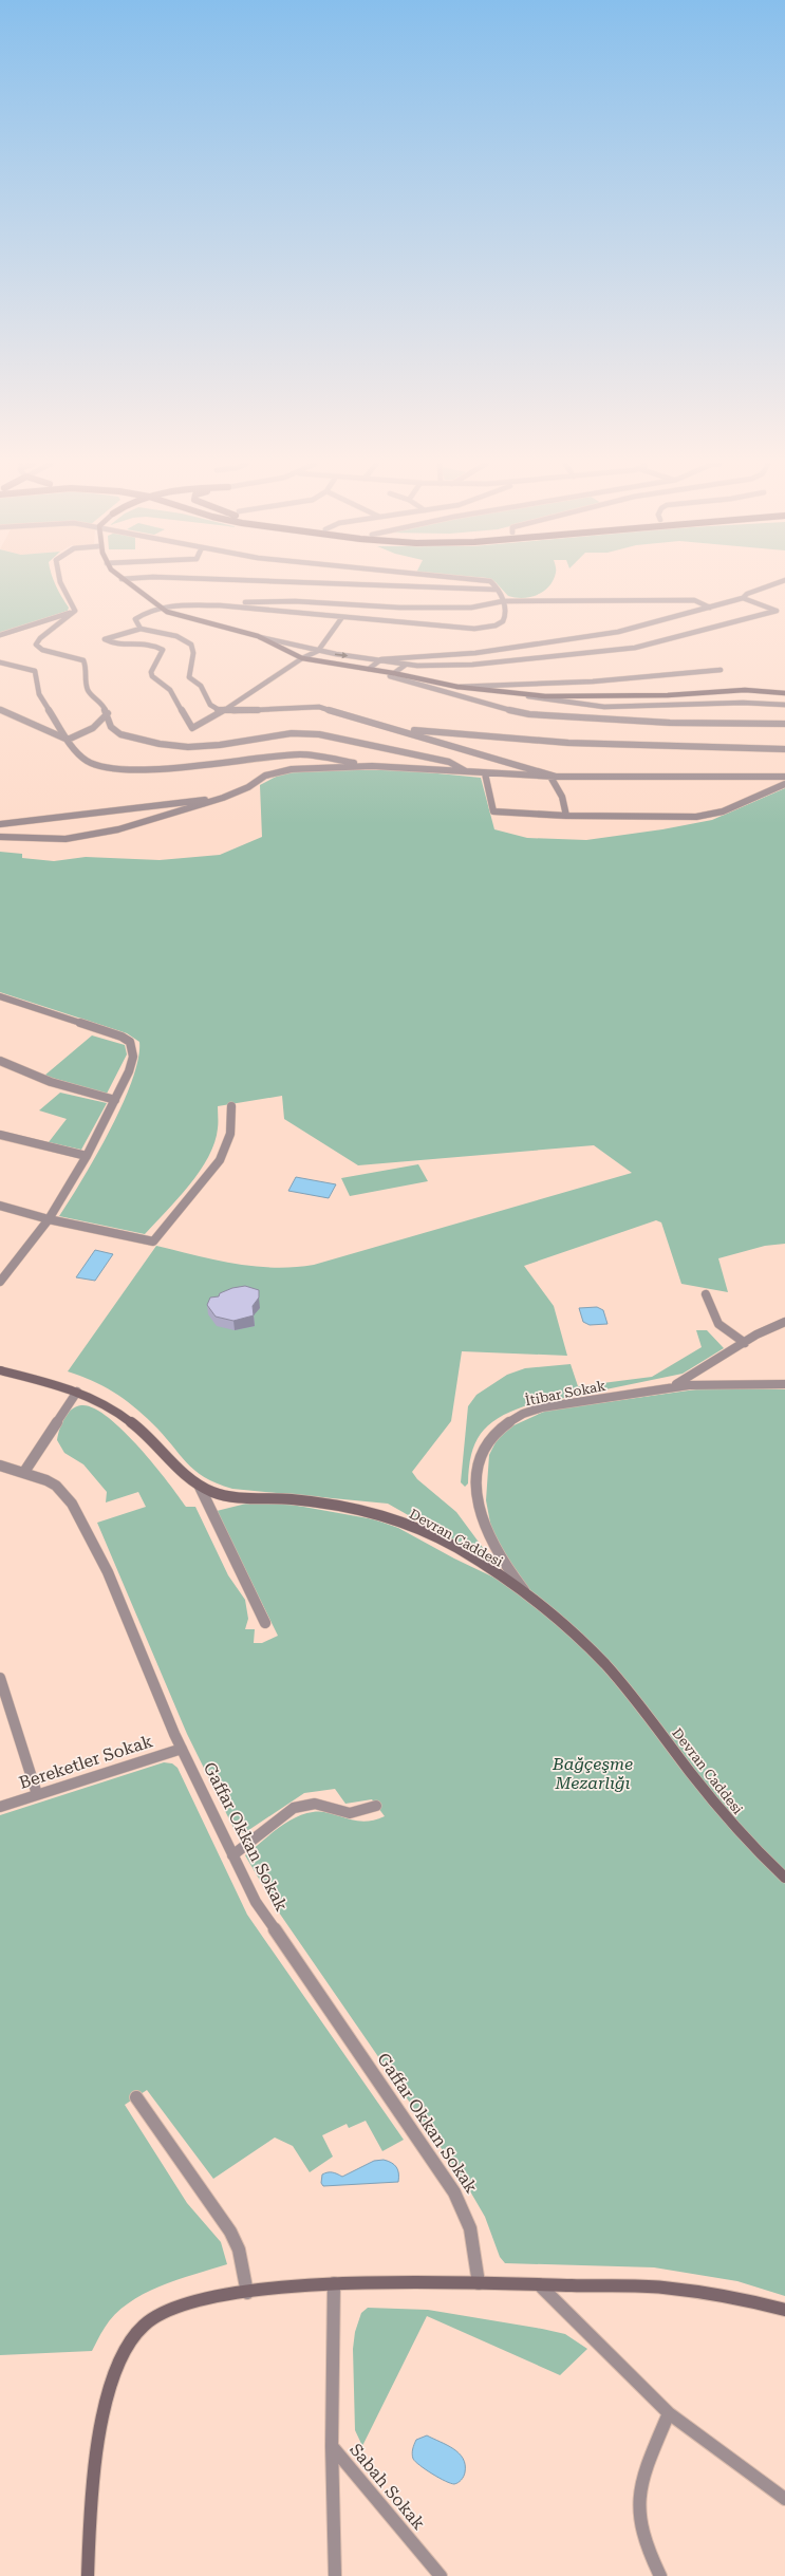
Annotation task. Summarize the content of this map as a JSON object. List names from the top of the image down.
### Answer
{
  "streets": {
    "main road": ["Devran Caddesi"],
    "street": [
      "İtibar Sokak",
      "Bereketler Sokak",
      "Gaffar Okkan Sokak",
      "Sabah Sokak"
    ]
  },
  "crossings": [
    ["İtibar Sokak", "Devran Caddesi"],
    ["Bereketler Sokak", "Gaffar Okkan Sokak"]
  ],
  "parks": ["Bağçeşme Mezarlığı"]
}
